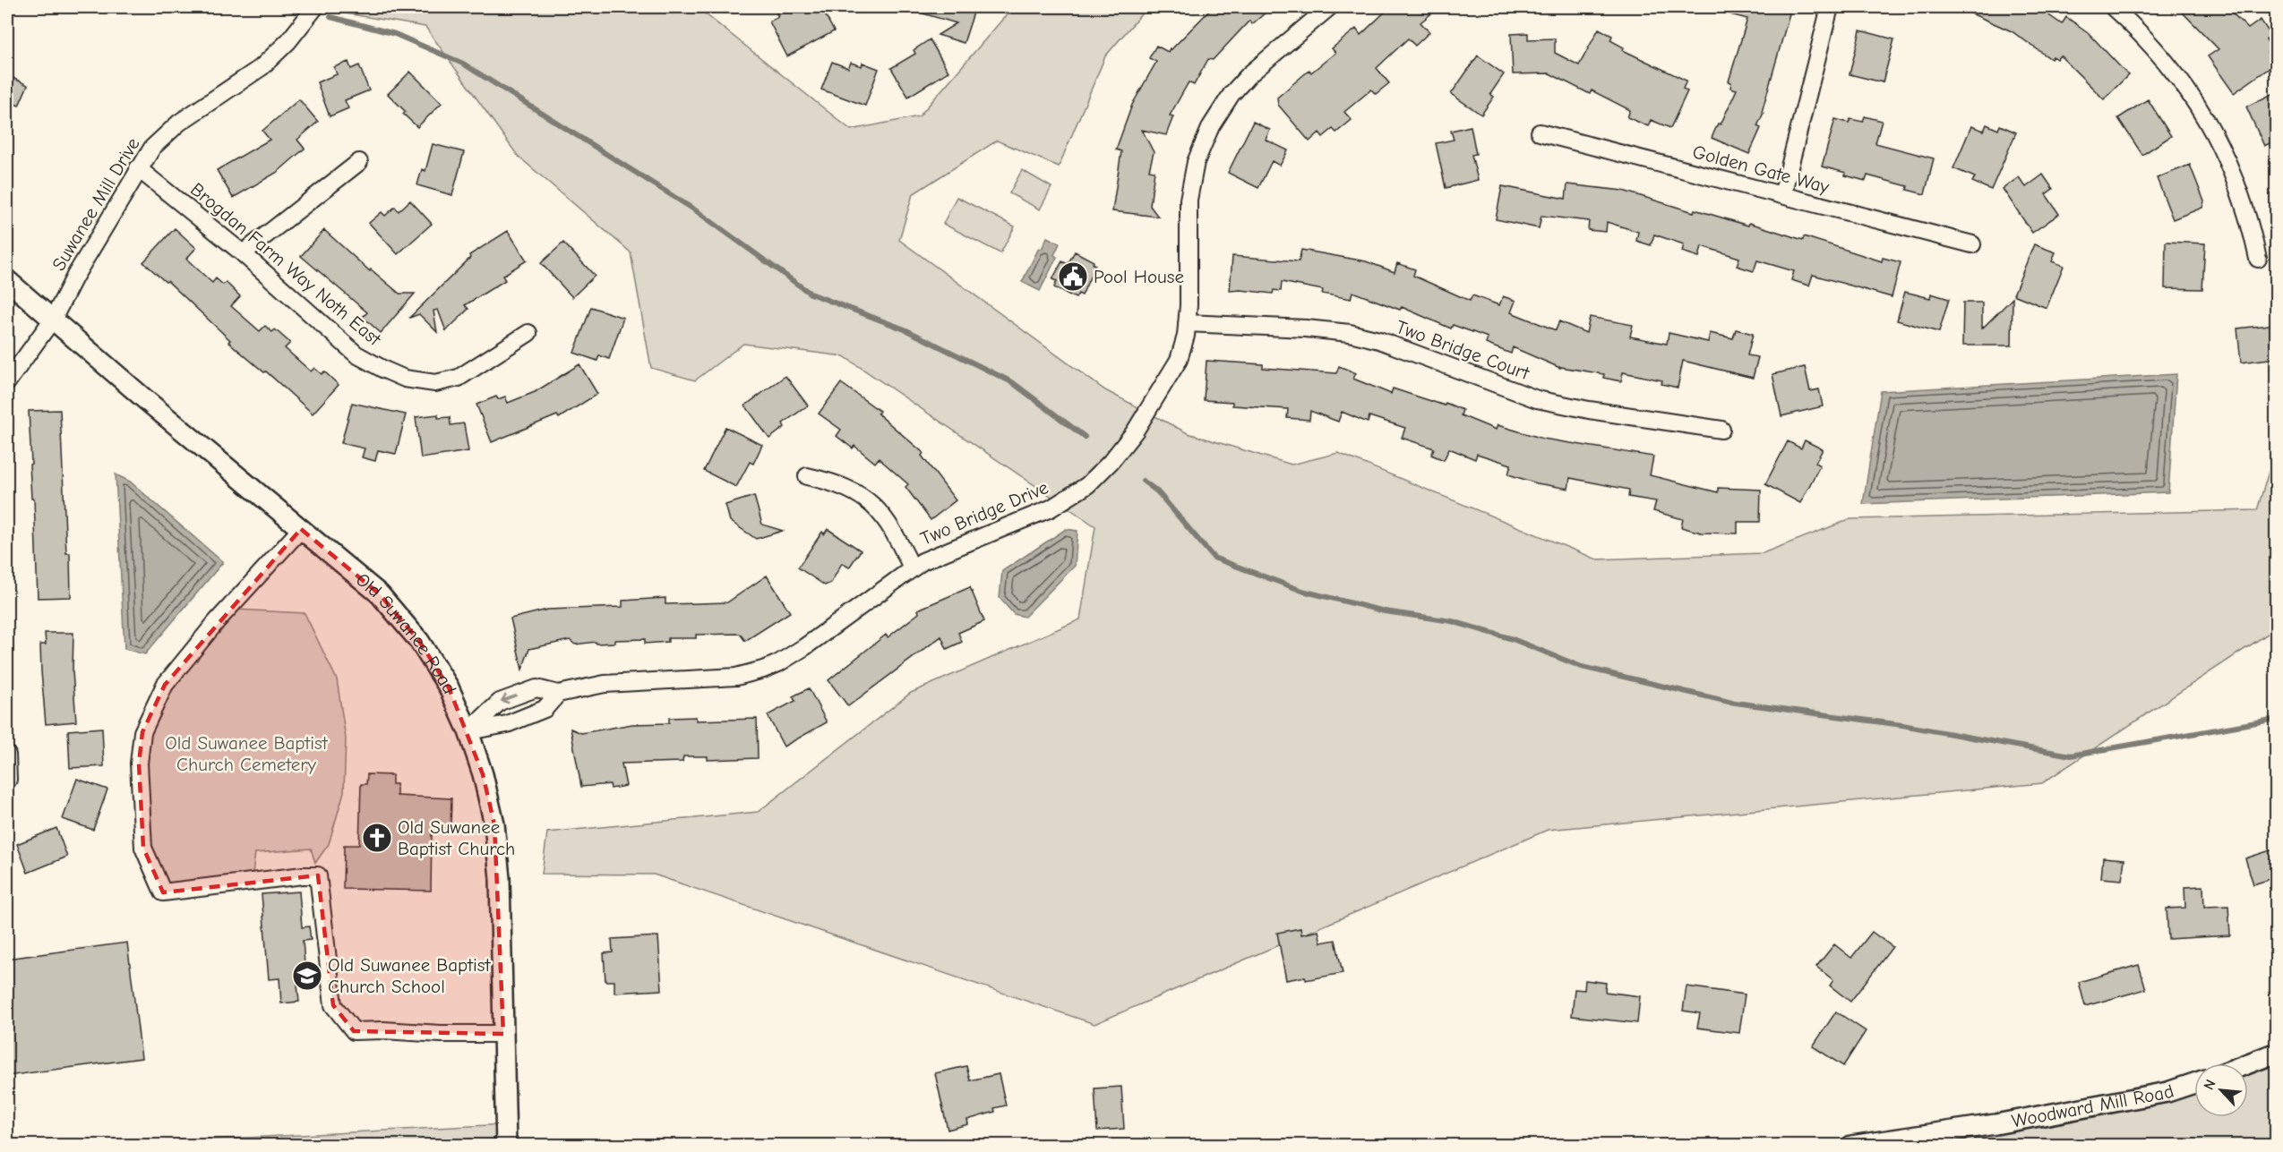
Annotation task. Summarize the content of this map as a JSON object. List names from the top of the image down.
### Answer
{
  "streets": {
    "street": [
      "Golden Gate Way",
      "Suwanee Mill Drive",
      "Brogdan Farm Way Noth East",
      "Two Bridge Court",
      "Two Bridge Drive",
      "Old Suwanee Road",
      "Woodward Mill Road"
    ]
  },
  "crossings": [
    ["Suwanee Mill Drive", "Brogdan Farm Way Noth East"],
    ["Suwanee Mill Drive", "Old Suwanee Road"],
    ["Two Bridge Court", "Two Bridge Drive"],
    ["Two Bridge Drive", "Old Suwanee Road"]
  ],
  "parks": ["Old Suwanee Baptist Church Cemetery"],
  "places": {
    "public building": ["Pool House"],
    "church": ["Old Suwanee Baptist Church"],
    "school or university": ["Old Suwanee Baptist Church School"]
  },
  "north": "top left"
}
